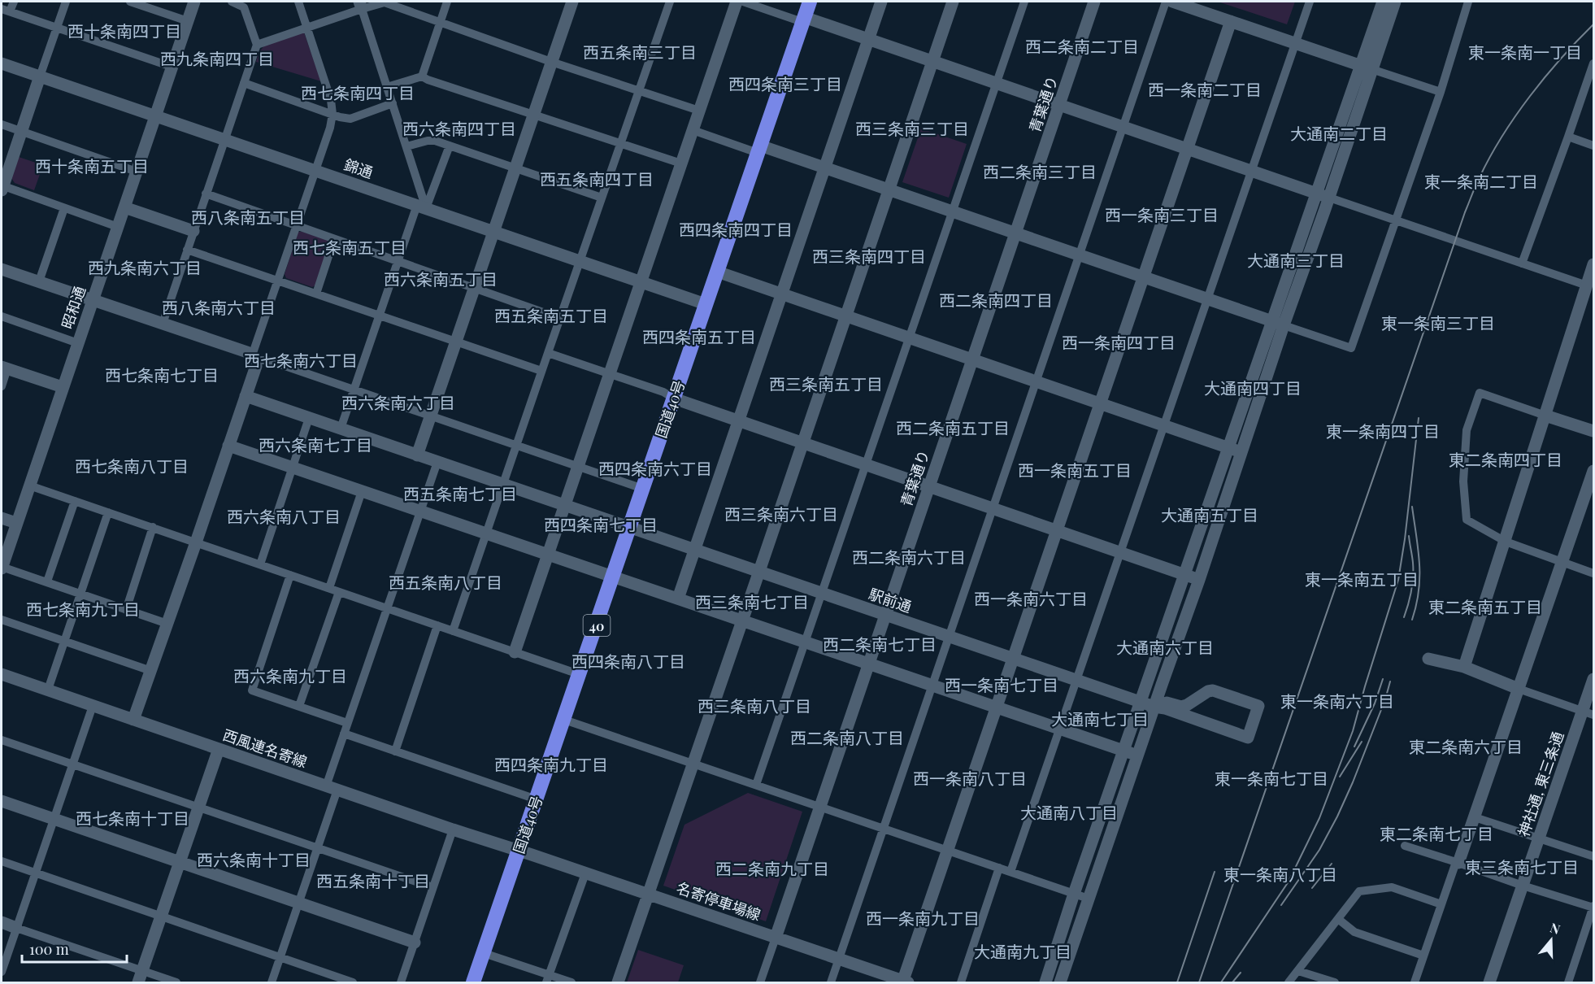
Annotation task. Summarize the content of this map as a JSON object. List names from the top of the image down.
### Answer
{
  "streets": {
    "highway": ["国道40号", "40"],
    "street": [
      "青葉通り",
      "錦通",
      "昭和通",
      "駅前通",
      "西風連名寄線",
      "神社通, 東三条通",
      "名寄停車場線"
    ]
  },
  "crossings": [
    ["青葉通り", "駅前通"],
    ["青葉通り", "名寄停車場線"],
    ["錦通", "昭和通"],
    ["錦通", "国道40号"],
    ["国道40号", "駅前通"],
    ["国道40号", "西風連名寄線"],
    ["国道40号", "名寄停車場線"],
    ["西風連名寄線", "名寄停車場線"]
  ],
  "districts": [
    "西十条南四丁目",
    "西二条南二丁目",
    "西五条南三丁目",
    "東一条南一丁目",
    "西九条南四丁目",
    "西四条南三丁目",
    "西一条南二丁目",
    "西七条南四丁目",
    "西六条南四丁目",
    "西三条南三丁目",
    "大通南二丁目",
    "西十条南五丁目",
    "西二条南三丁目",
    "西五条南四丁目",
    "東一条南二丁目",
    "西一条南三丁目",
    "西八条南五丁目",
    "西四条南四丁目",
    "西七条南五丁目",
    "西三条南四丁目",
    "大通南三丁目",
    "西九条南六丁目",
    "西六条南五丁目",
    "西二条南四丁目",
    "西八条南六丁目",
    "西五条南五丁目",
    "東一条南三丁目",
    "西四条南五丁目",
    "西一条南四丁目",
    "西七条南六丁目",
    "西七条南七丁目",
    "西三条南五丁目",
    "大通南四丁目",
    "西六条南六丁目",
    "西二条南五丁目",
    "東一条南四丁目",
    "西六条南七丁目",
    "東二条南四丁目",
    "西七条南八丁目",
    "西四条南六丁目",
    "西一条南五丁目",
    "西五条南七丁目",
    "西三条南六丁目",
    "大通南五丁目",
    "西六条南八丁目",
    "西四条南七丁目",
    "西二条南六丁目",
    "東一条南五丁目",
    "西五条南八丁目",
    "西一条南六丁目",
    "西三条南七丁目",
    "東二条南五丁目",
    "西七条南九丁目",
    "西二条南七丁目",
    "大通南六丁目",
    "西四条南八丁目",
    "西六条南九丁目",
    "西一条南七丁目",
    "東一条南六丁目",
    "西三条南八丁目",
    "大通南七丁目",
    "西二条南八丁目",
    "東二条南六丁目",
    "西四条南九丁目",
    "西一条南八丁目",
    "東一条南七丁目",
    "大通南八丁目",
    "西七条南十丁目",
    "東二条南七丁目",
    "西六条南十丁目",
    "東三条南七丁目",
    "西二条南九丁目",
    "東一条南八丁目",
    "西五条南十丁目",
    "西一条南九丁目",
    "大通南九丁目"
  ],
  "scale_bar": "100 m",
  "north": "top"
}
